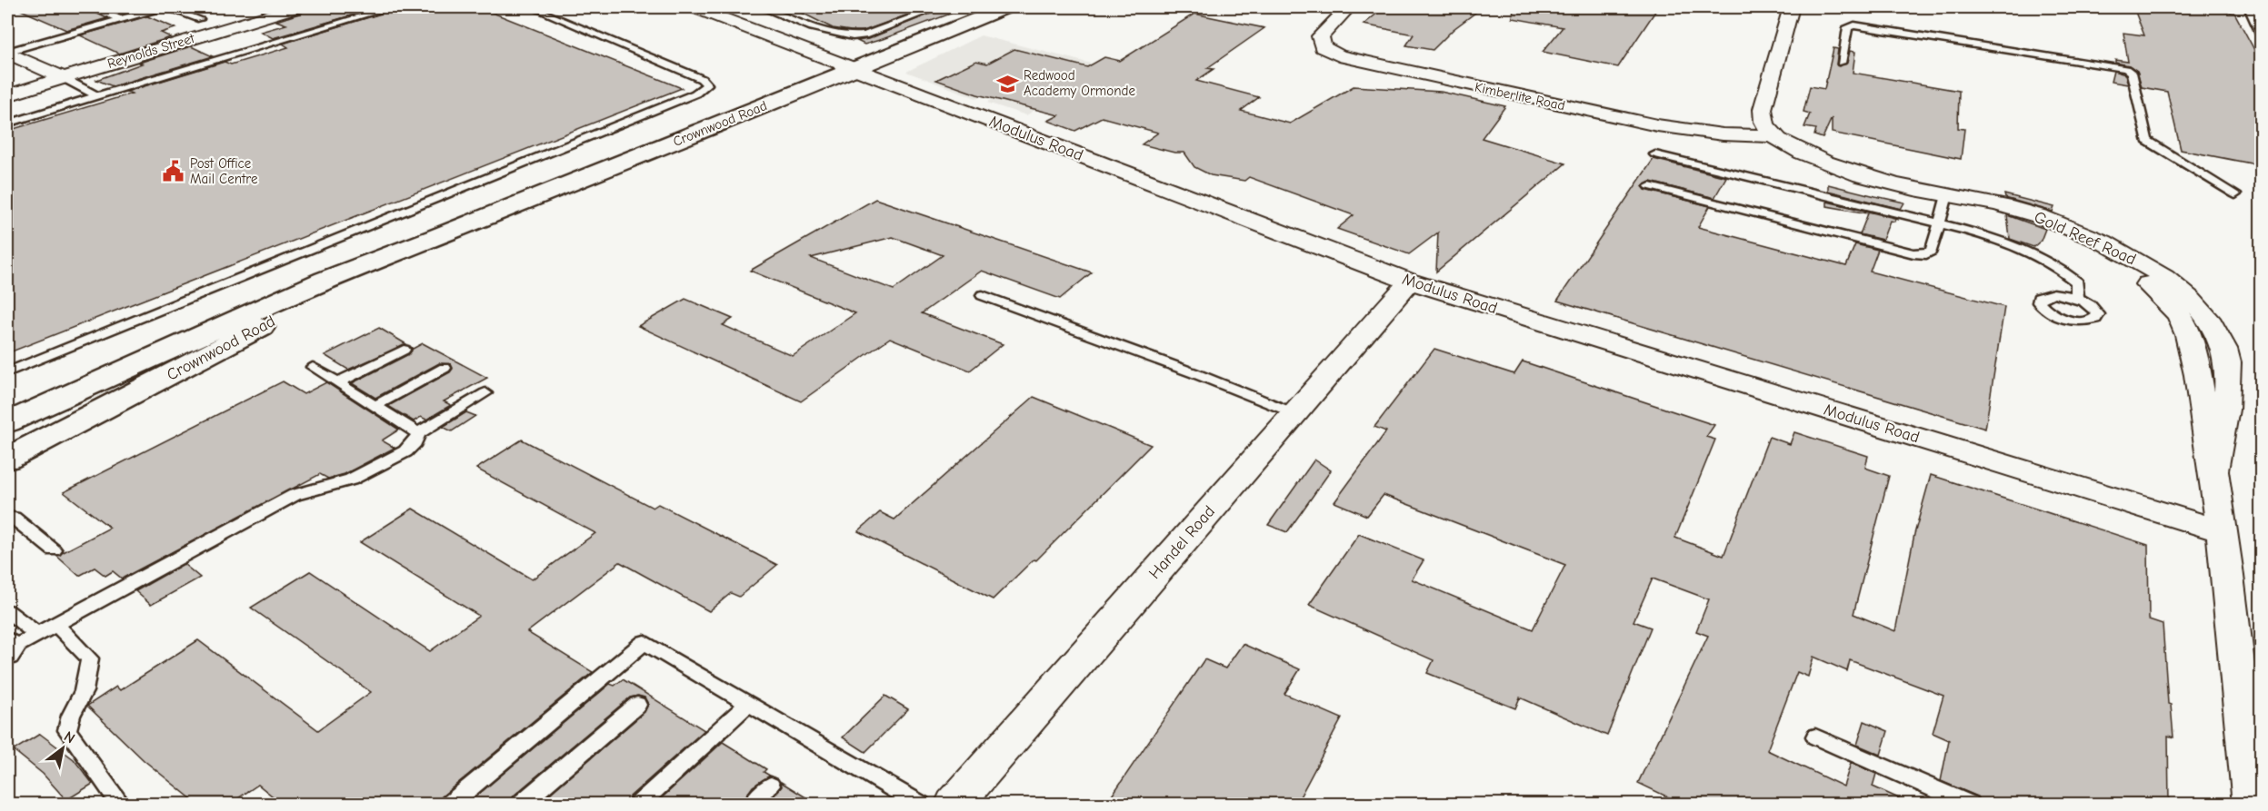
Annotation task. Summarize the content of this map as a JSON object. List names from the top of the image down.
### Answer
{
  "streets": {
    "main road": ["Crownwood Road"],
    "street": [
      "Reynolds Street",
      "Kimberlite Road",
      "Modulus Road",
      "Gold Reef Road",
      "Handel Road"
    ]
  },
  "crossings": [
    ["Kimberlite Road", "Gold Reef Road"],
    ["Crownwood Road", "Modulus Road"],
    ["Modulus Road", "Gold Reef Road"],
    ["Modulus Road", "Handel Road"]
  ],
  "places": {
    "school or university": ["Redwood Academy Ormonde"],
    "public building": ["Post Office Mail Centre"]
  },
  "north": "top right"
}
